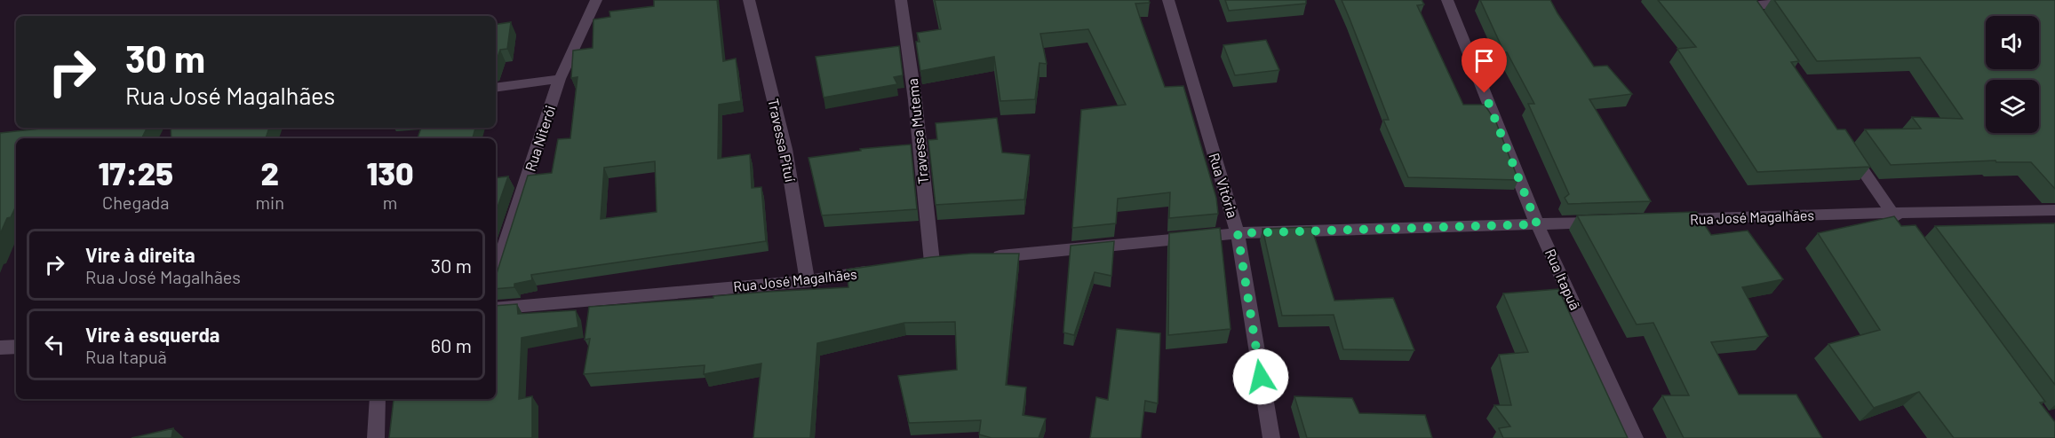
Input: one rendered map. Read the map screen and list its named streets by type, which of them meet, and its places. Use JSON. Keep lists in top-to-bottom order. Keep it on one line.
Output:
{"streets":{"street":["Travessa Mutema","Rua Niterói","Travessa Pituí","Rua Vitória","Rua José Magalhães","Rua Itapuã"]},"crossings":[["Travessa Pituí","Rua José Magalhães"]],"page":{"turn":["30 m","Rua José Magalhães"],"eta":["17:25","Chegada","2","min","130","m"],"list":[{"name":"Vire à direita","note":"Rua José Magalhães","value":"30 m"},{"name":"Vire à esquerda","note":"Rua Itapuã","value":"60 m"}]}}
